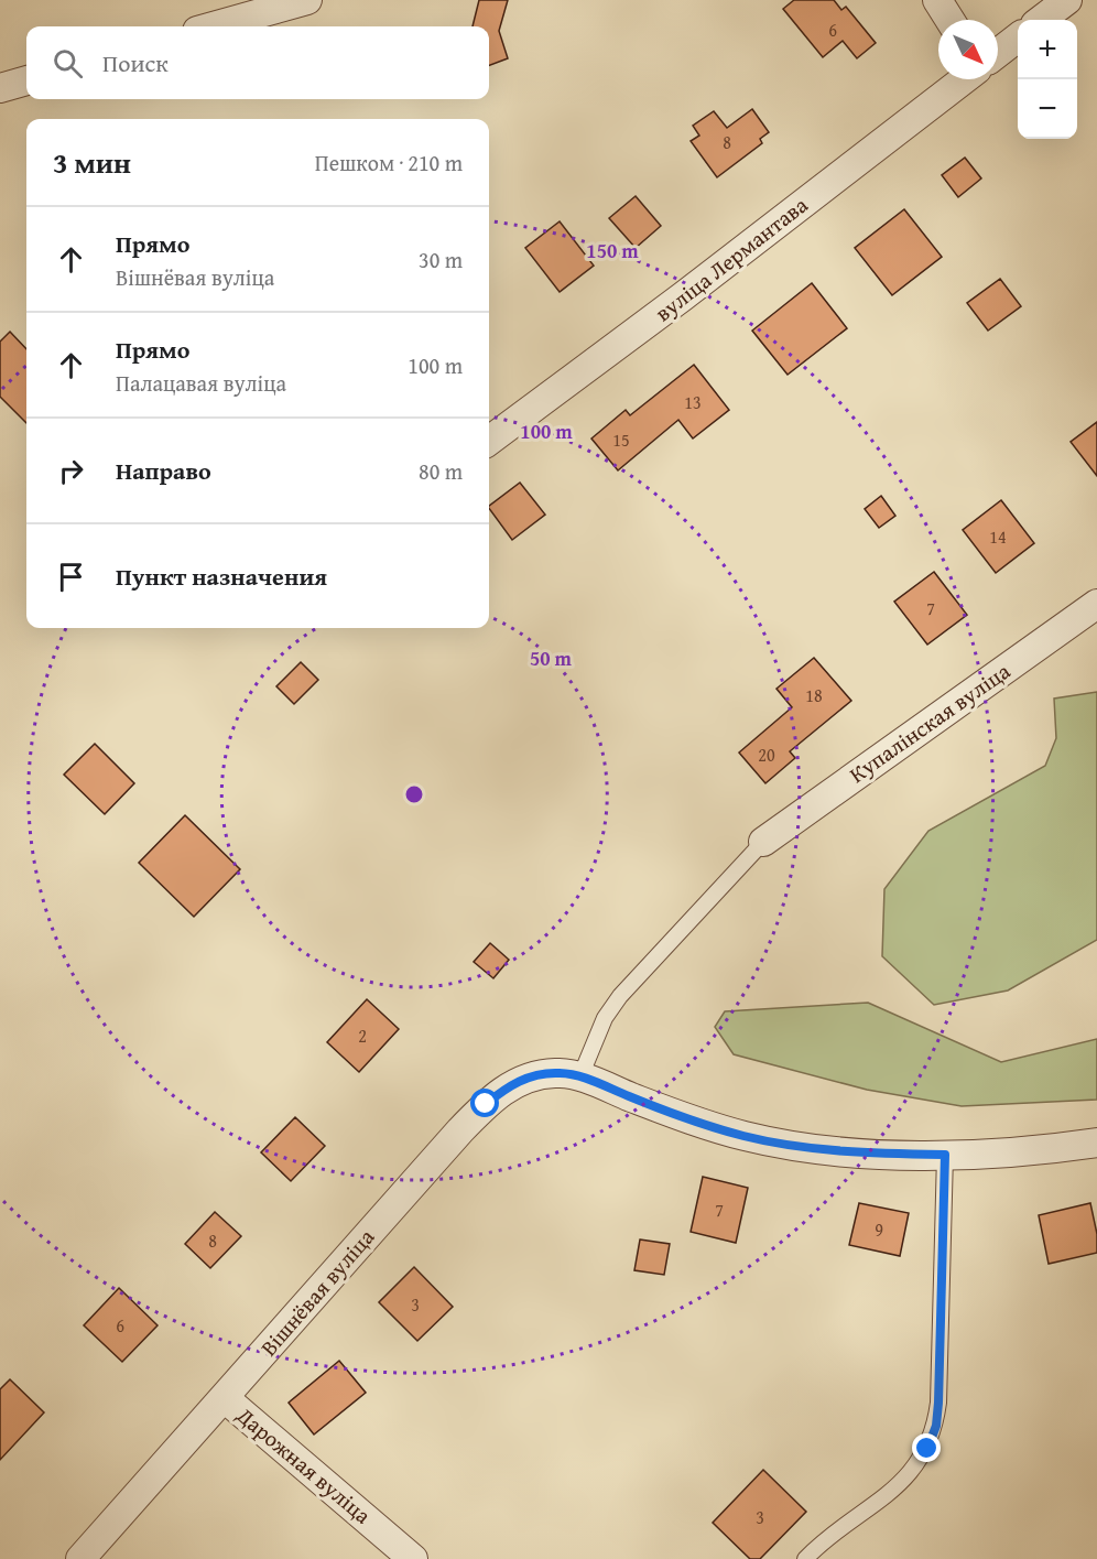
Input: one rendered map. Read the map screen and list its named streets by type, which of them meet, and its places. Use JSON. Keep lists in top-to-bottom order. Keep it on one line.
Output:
{"streets":{"street":["вуліца Лермантава","Купалінская вуліца","Вішнёвая вуліца","Дарожная вуліца"]},"crossings":[["Вішнёвая вуліца","Дарожная вуліца"]],"house_numbers":["6","8","13","15","14","7","18","20","2","7","9","8","3","6","3"],"north":"bottom right","page":{"map_buttons":["+","−"],"search":"Поиск","heading":["3 мин","Пешком · 210 m"],"list":[["Прямо","Вішнёвая вуліца","30 m"],["Прямо","Палацавая вуліца","100 m"],["Направо","80 m"],"Пункт назначения"]},"rings":["150 m","100 m","50 m"]}
